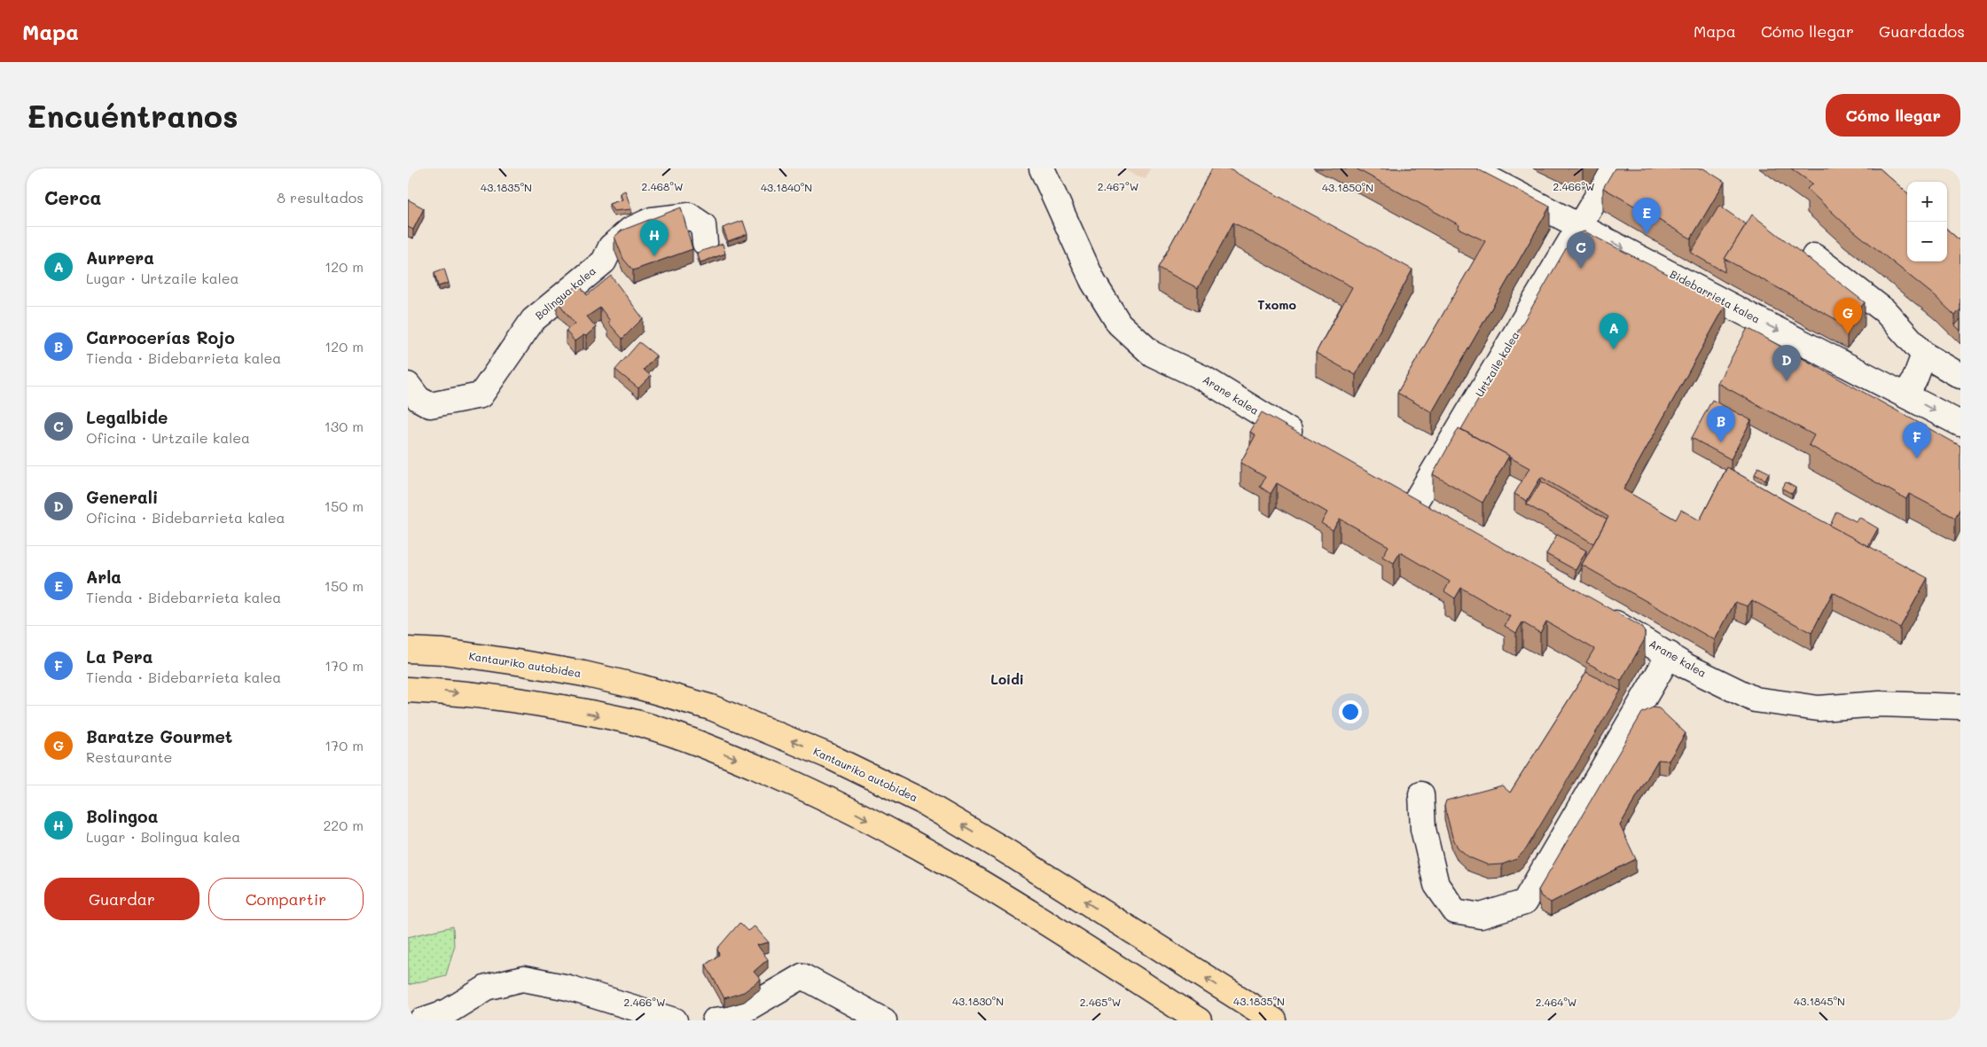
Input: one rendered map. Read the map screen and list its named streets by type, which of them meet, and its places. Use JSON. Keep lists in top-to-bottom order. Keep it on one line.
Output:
{"streets":{"highway":["Kantauriko autobidea"],"street":["Bolingua kalea","Bidebarrieta kalea","Urtzaile kalea","Arane kalea"]},"crossings":[["Bidebarrieta kalea","Urtzaile kalea"]],"districts":["Txomo","Loidi"],"page":{"header":"Mapa","nav":["Mapa","Cómo llegar","Guardados"],"buttons":["Cómo llegar",["Guardar","Compartir"]],"title":"Encuéntranos","heading":["Cerca","8 resultados"],"map_buttons":["+","−"],"pins":["E","H","C","G","A","D","B","F"],"list":[{"mark":"A","name":"Aurrera","note":"Lugar · Urtzaile kalea","value":"120 m"},{"mark":"B","name":"Carrocerías Rojo","note":"Tienda · Bidebarrieta kalea","value":"120 m"},{"mark":"C","name":"Legalbide","note":"Oficina · Urtzaile kalea","value":"130 m"},{"mark":"D","name":"Generali","note":"Oficina · Bidebarrieta kalea","value":"150 m"},{"mark":"E","name":"Arla","note":"Tienda · Bidebarrieta kalea","value":"150 m"},{"mark":"F","name":"La Pera","note":"Tienda · Bidebarrieta kalea","value":"170 m"},{"mark":"G","name":"Baratze Gourmet","note":"Restaurante","value":"170 m"},{"mark":"H","name":"Bolingoa","note":"Lugar · Bolingua kalea","value":"220 m"}]},"coordinates":["2.468°W","2.467°W","2.466°W","43.1835°N","43.1850°N","43.1840°N","43.1830°N","43.1845°N","2.465°W","2.464°W"]}
